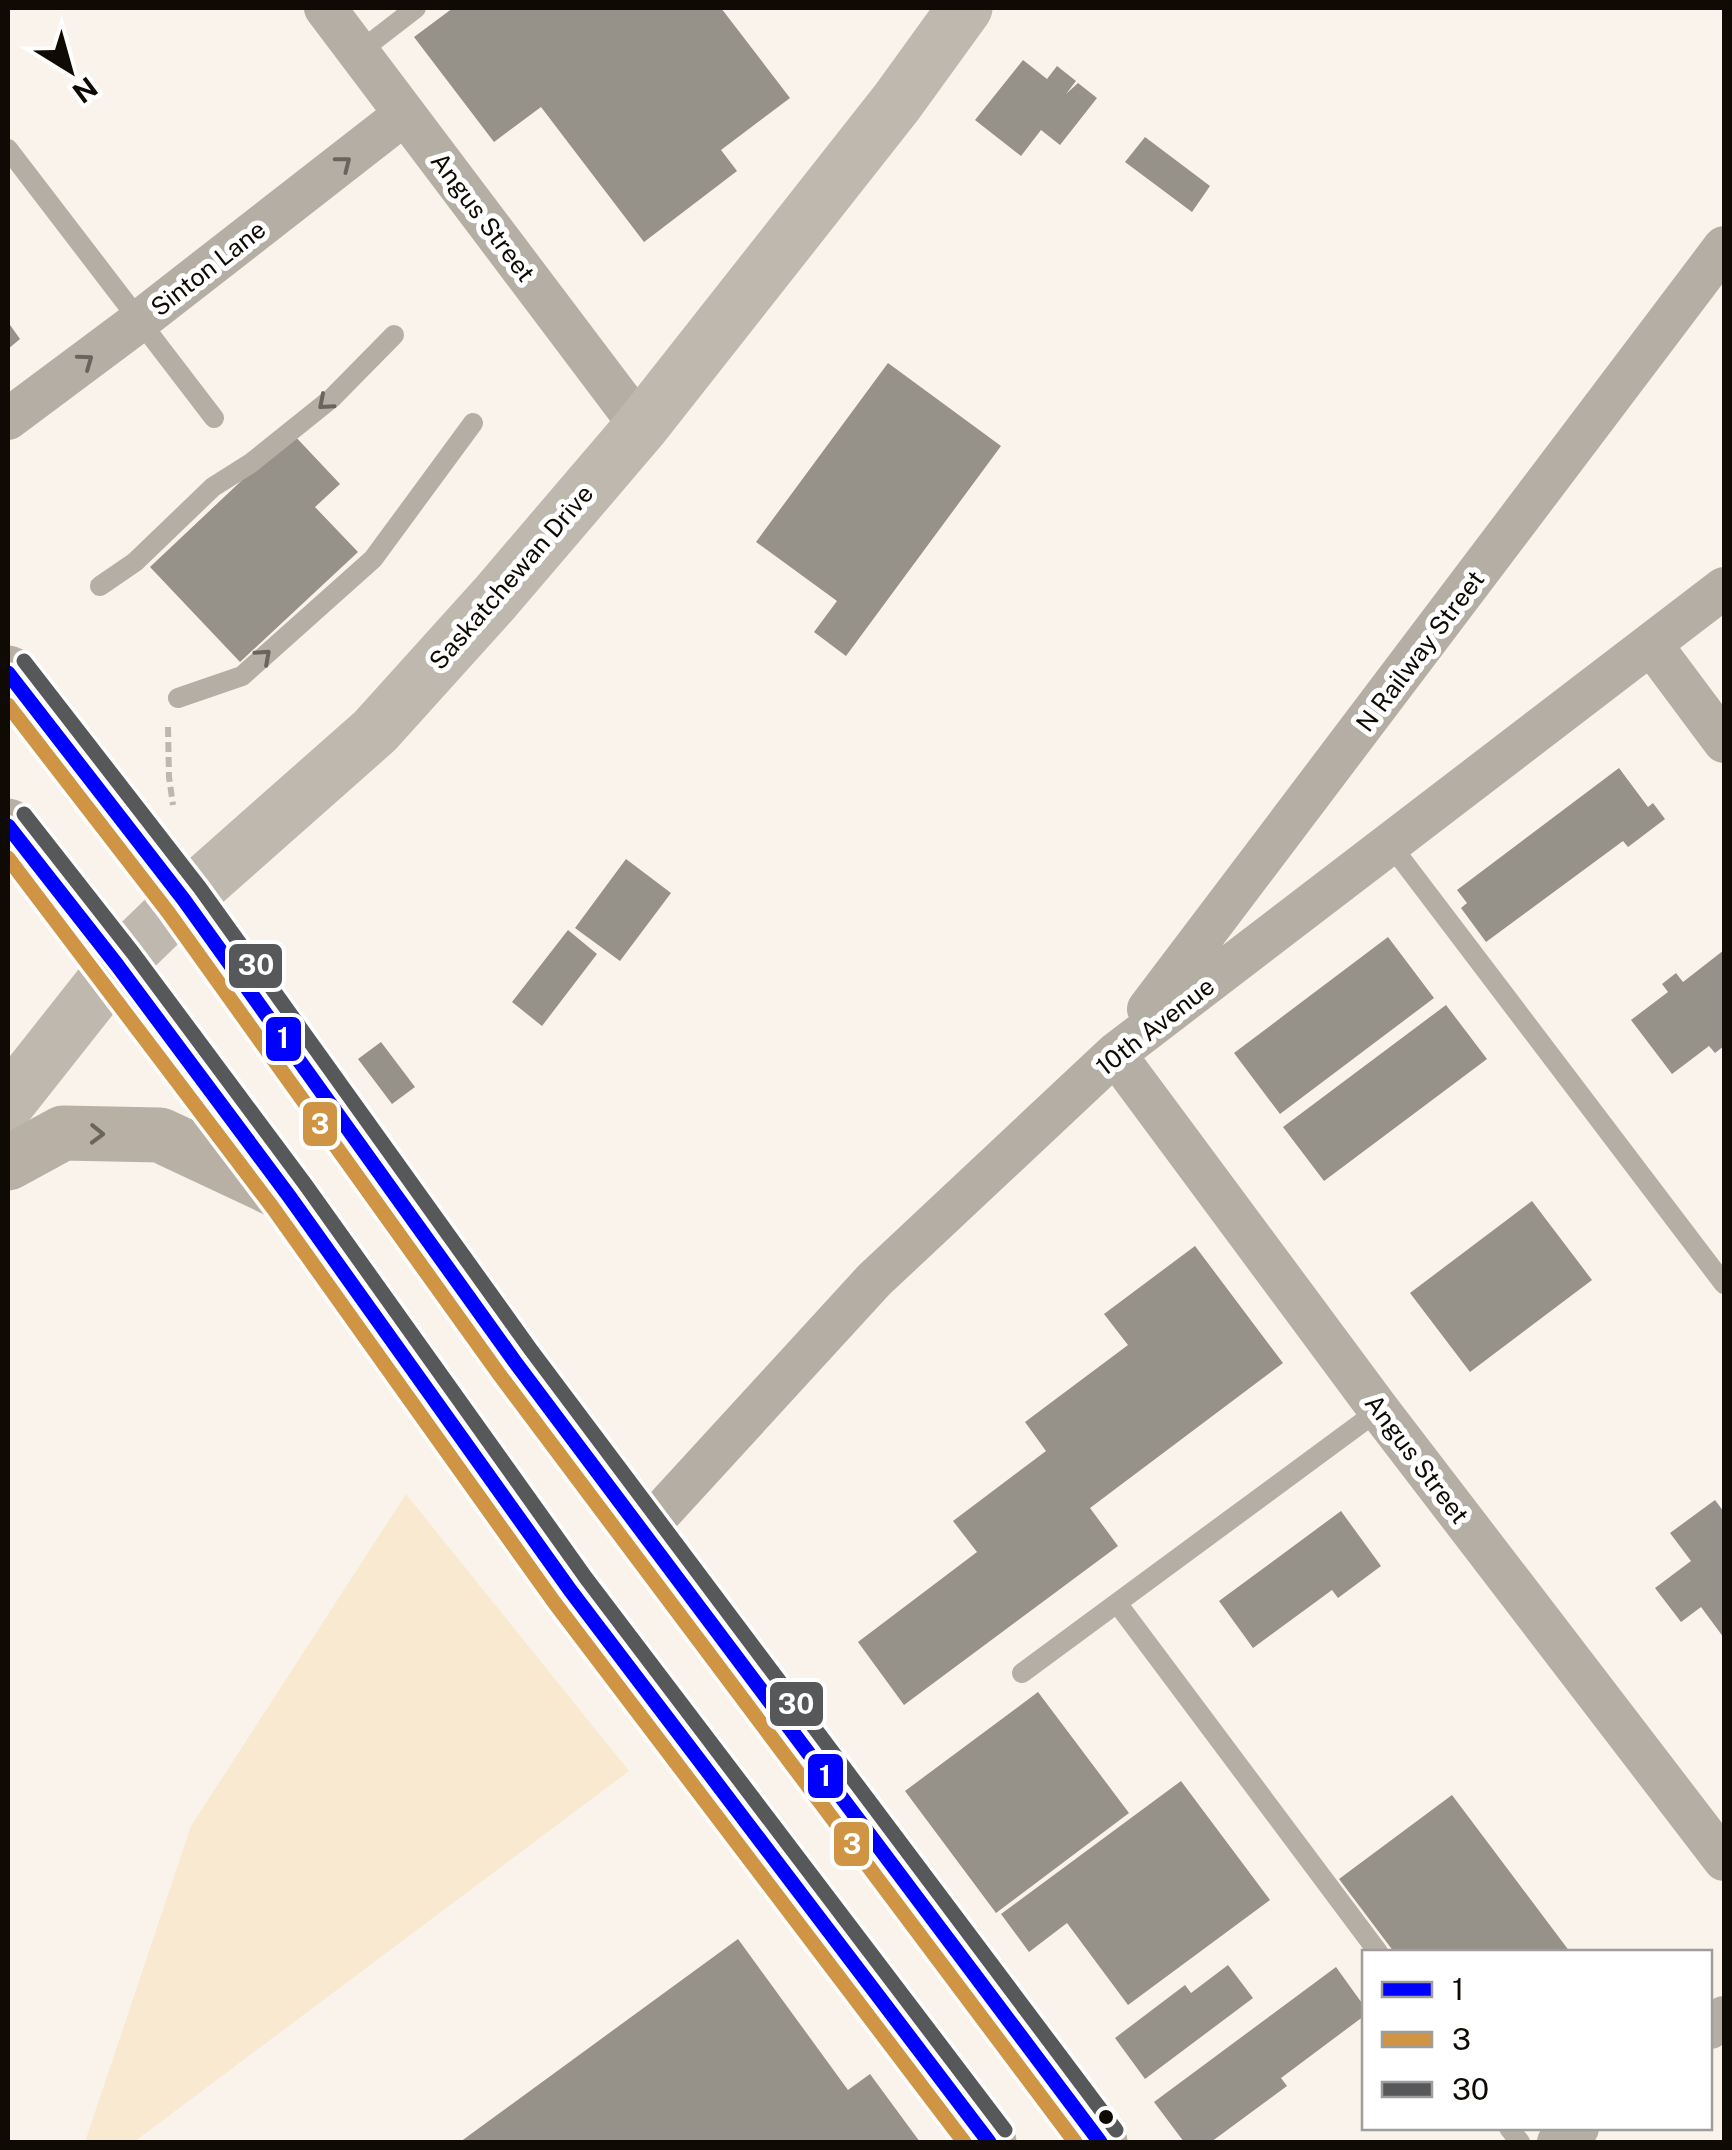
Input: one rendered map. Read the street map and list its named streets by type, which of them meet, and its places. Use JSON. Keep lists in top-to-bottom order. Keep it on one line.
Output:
{"streets":{"main road":["Saskatchewan Drive"],"street":["Angus Street","Sinton Lane","N Railway Street","10th Avenue"]},"crossings":[["Angus Street","Sinton Lane"],["Angus Street","Saskatchewan Drive"],["Angus Street","N Railway Street"],["Angus Street","10th Avenue"],["N Railway Street","10th Avenue"]],"one_way":["Sinton Lane"],"lines":["transit line 30","transit line 1","transit line 3"],"legend":["1","3","30"],"north":"bottom right"}
